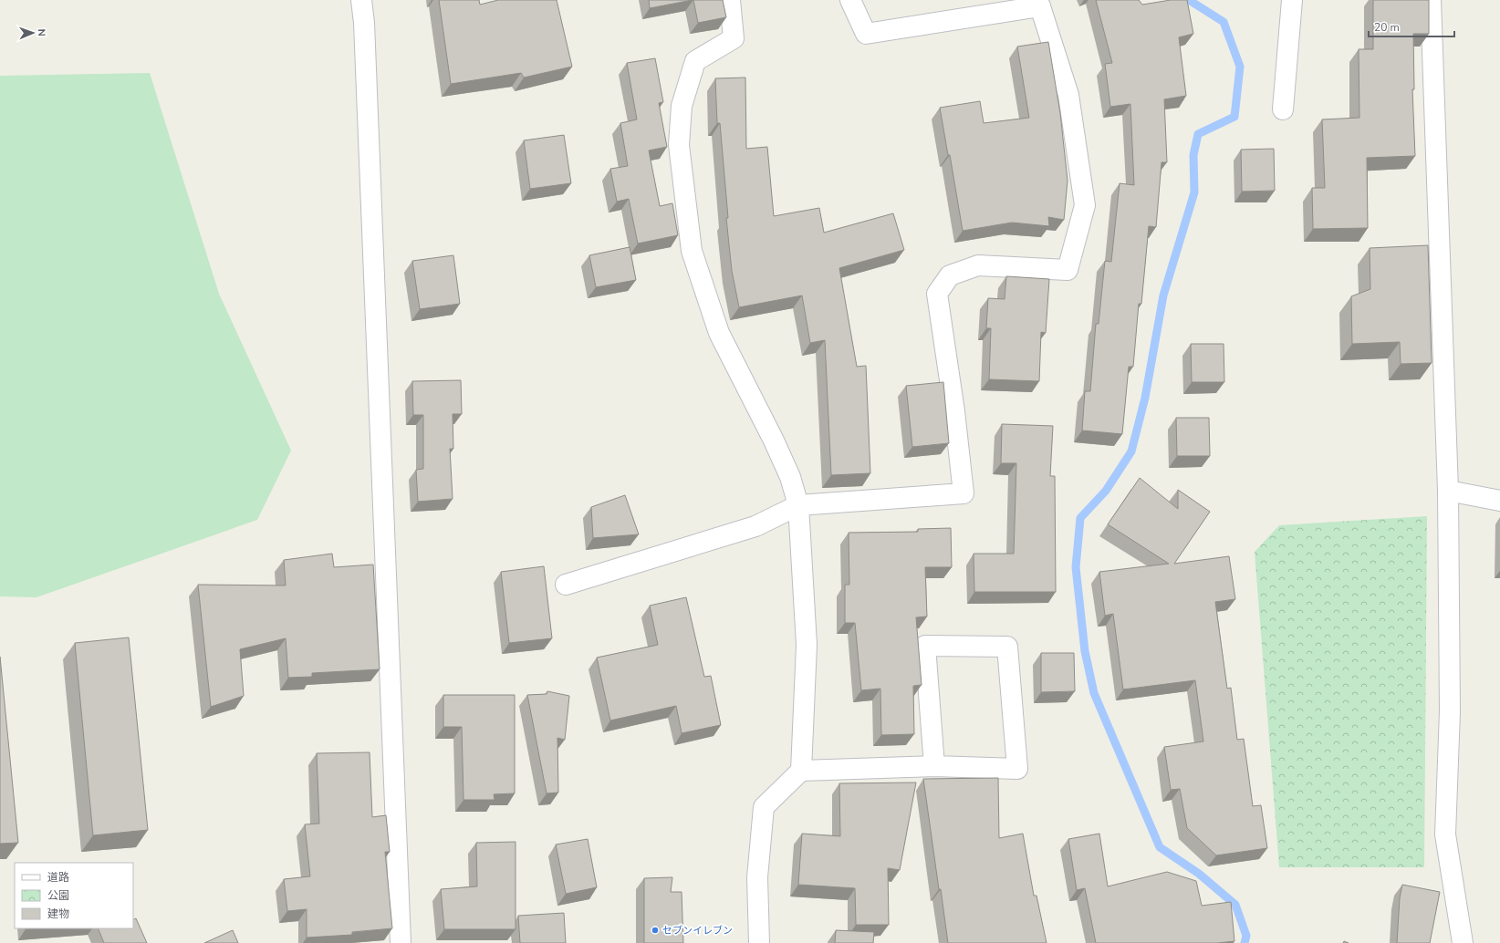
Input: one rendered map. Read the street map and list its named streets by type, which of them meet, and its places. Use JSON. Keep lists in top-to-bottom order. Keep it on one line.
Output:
{"places":["セブンイレブン"],"legend":["道路","公園","建物"],"scale_bar":"20 m","north":"right"}
